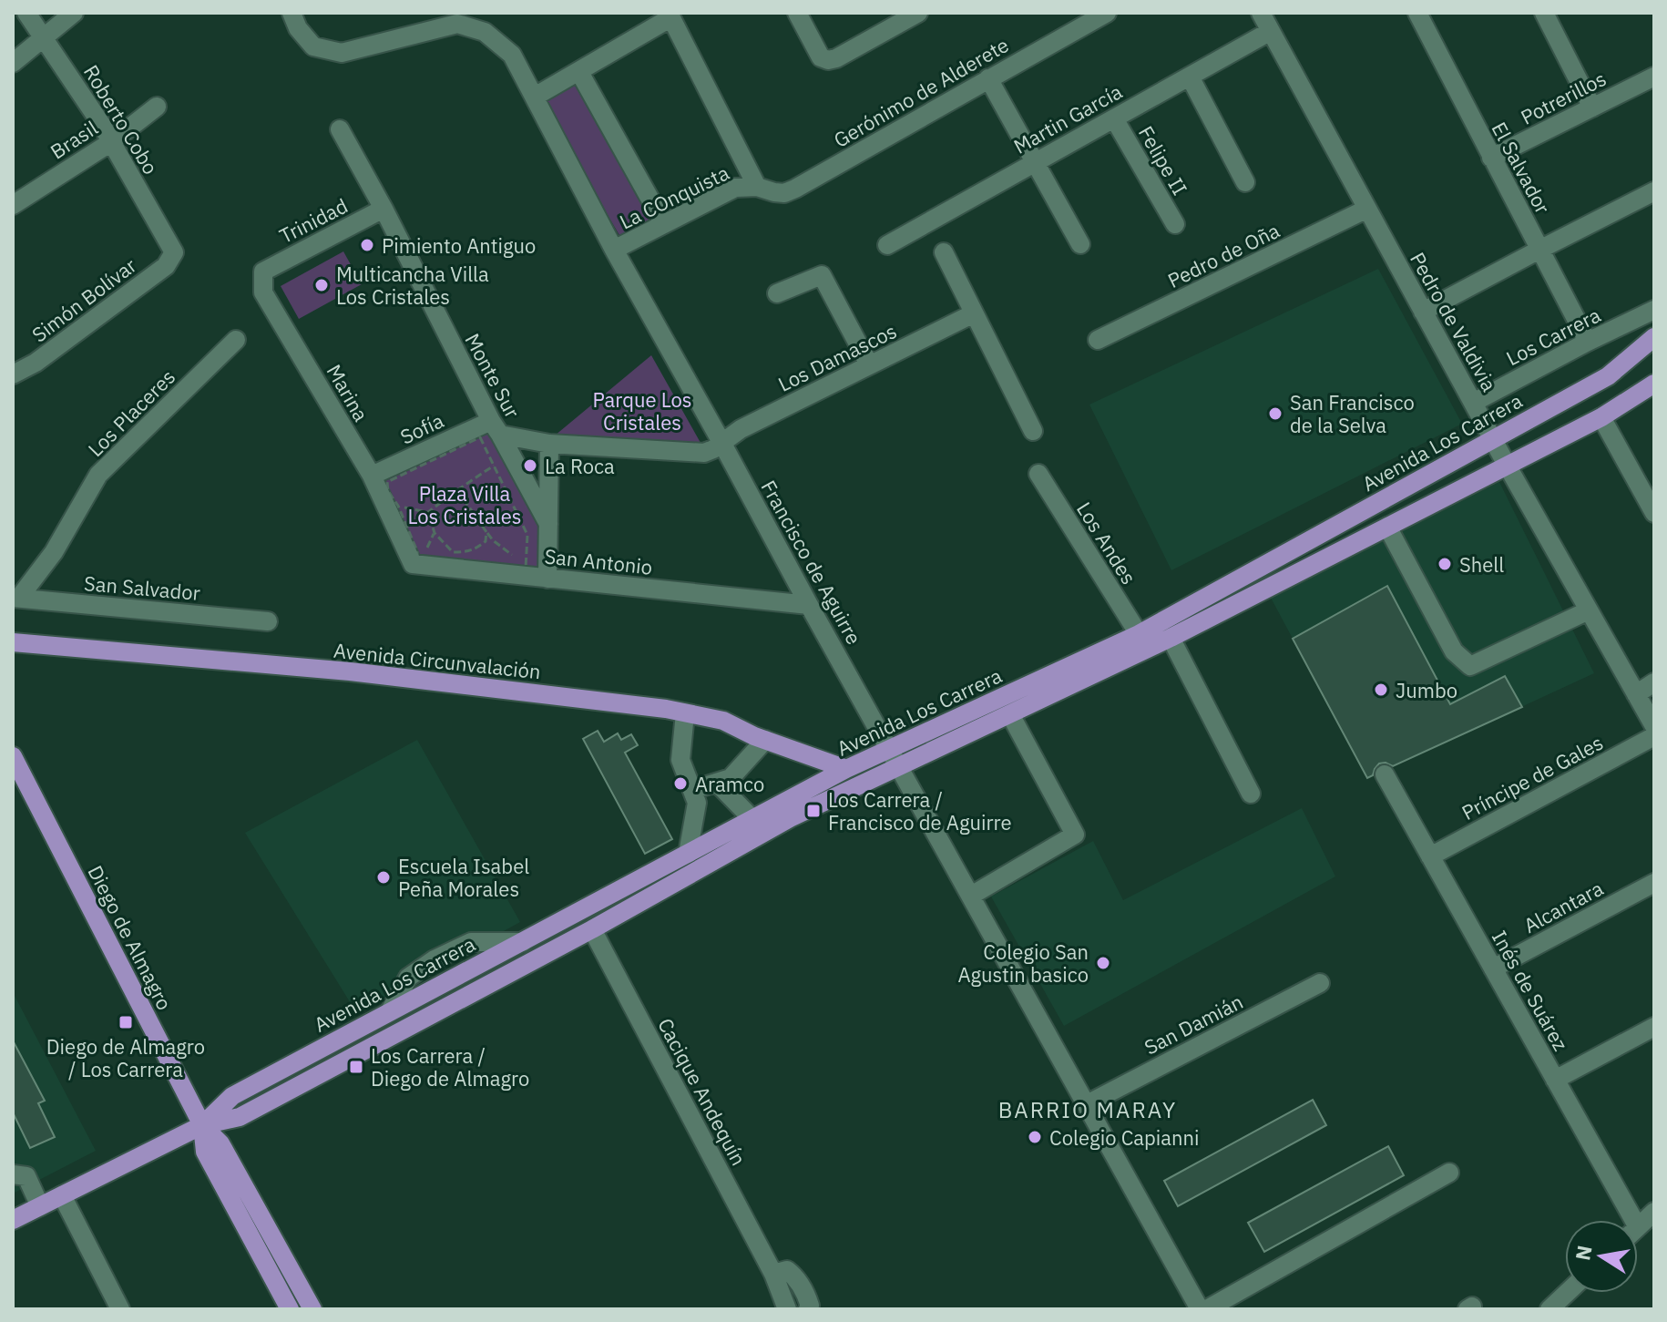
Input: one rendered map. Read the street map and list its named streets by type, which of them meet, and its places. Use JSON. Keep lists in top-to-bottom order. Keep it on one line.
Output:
{"streets":{"main road":["Avenida Los Carrera","Avenida Circunvalación","Diego de Almagro"],"street":["Gerónimo de Alderete","Potrerillos","Martin García","Roberto Cobo","Brasil","Felipe II","El Salvador","La COnquista","Trinidad","Pedro de Oña","Simón Bolívar","Pedro de Valdivia","Los Carrera","Los Damascos","Monte Sur","Marina","Los Placeres","Sofía","Los Andes","San Antonio","Francisco de Aguirre","San Salvador","Príncipe de Gales","Alcantara","Inés de Suárez","San Damián","Cacique Andequín"]},"crossings":[["Gerónimo de Alderete","La COnquista"],["Potrerillos","El Salvador"],["Martin García","Felipe II"],["Martin García","Pedro de Valdivia"],["Roberto Cobo","Brasil"],["Roberto Cobo","Simón Bolívar"],["El Salvador","Los Carrera"],["La COnquista","Francisco de Aguirre"],["Trinidad","Monte Sur"],["Trinidad","Marina"],["Pedro de Oña","Pedro de Valdivia"],["Pedro de Valdivia","Los Carrera"],["Pedro de Valdivia","Avenida Los Carrera"],["Los Damascos","Francisco de Aguirre"],["Monte Sur","Sofía"],["Marina","Sofía"],["Marina","San Antonio"],["Los Placeres","San Salvador"],["Avenida Los Carrera","Los Andes"],["Avenida Los Carrera","Francisco de Aguirre"],["Avenida Los Carrera","Avenida Circunvalación"],["Avenida Los Carrera","Diego de Almagro"],["Avenida Los Carrera","Cacique Andequín"],["San Antonio","Francisco de Aguirre"],["Francisco de Aguirre","San Damián"],["Príncipe de Gales","Inés de Suárez"],["Alcantara","Inés de Suárez"]],"districts":["BARRIO MARAY"],"parks":["Parque Los Cristales","Plaza Villa Los Cristales"],"places":{"other":["Pimiento Antiguo","Multicancha Villa Los Cristales","San Francisco de la Selva","La Roca","Shell","Jumbo","Aramco","Escuela Isabel Peña Morales","Colegio San Agustin basico","Colegio Capianni"],"transit":["Los Carrera / Francisco de Aguirre","Diego de Almagro / Los Carrera","Los Carrera / Diego de Almagro"]},"north":"left"}
